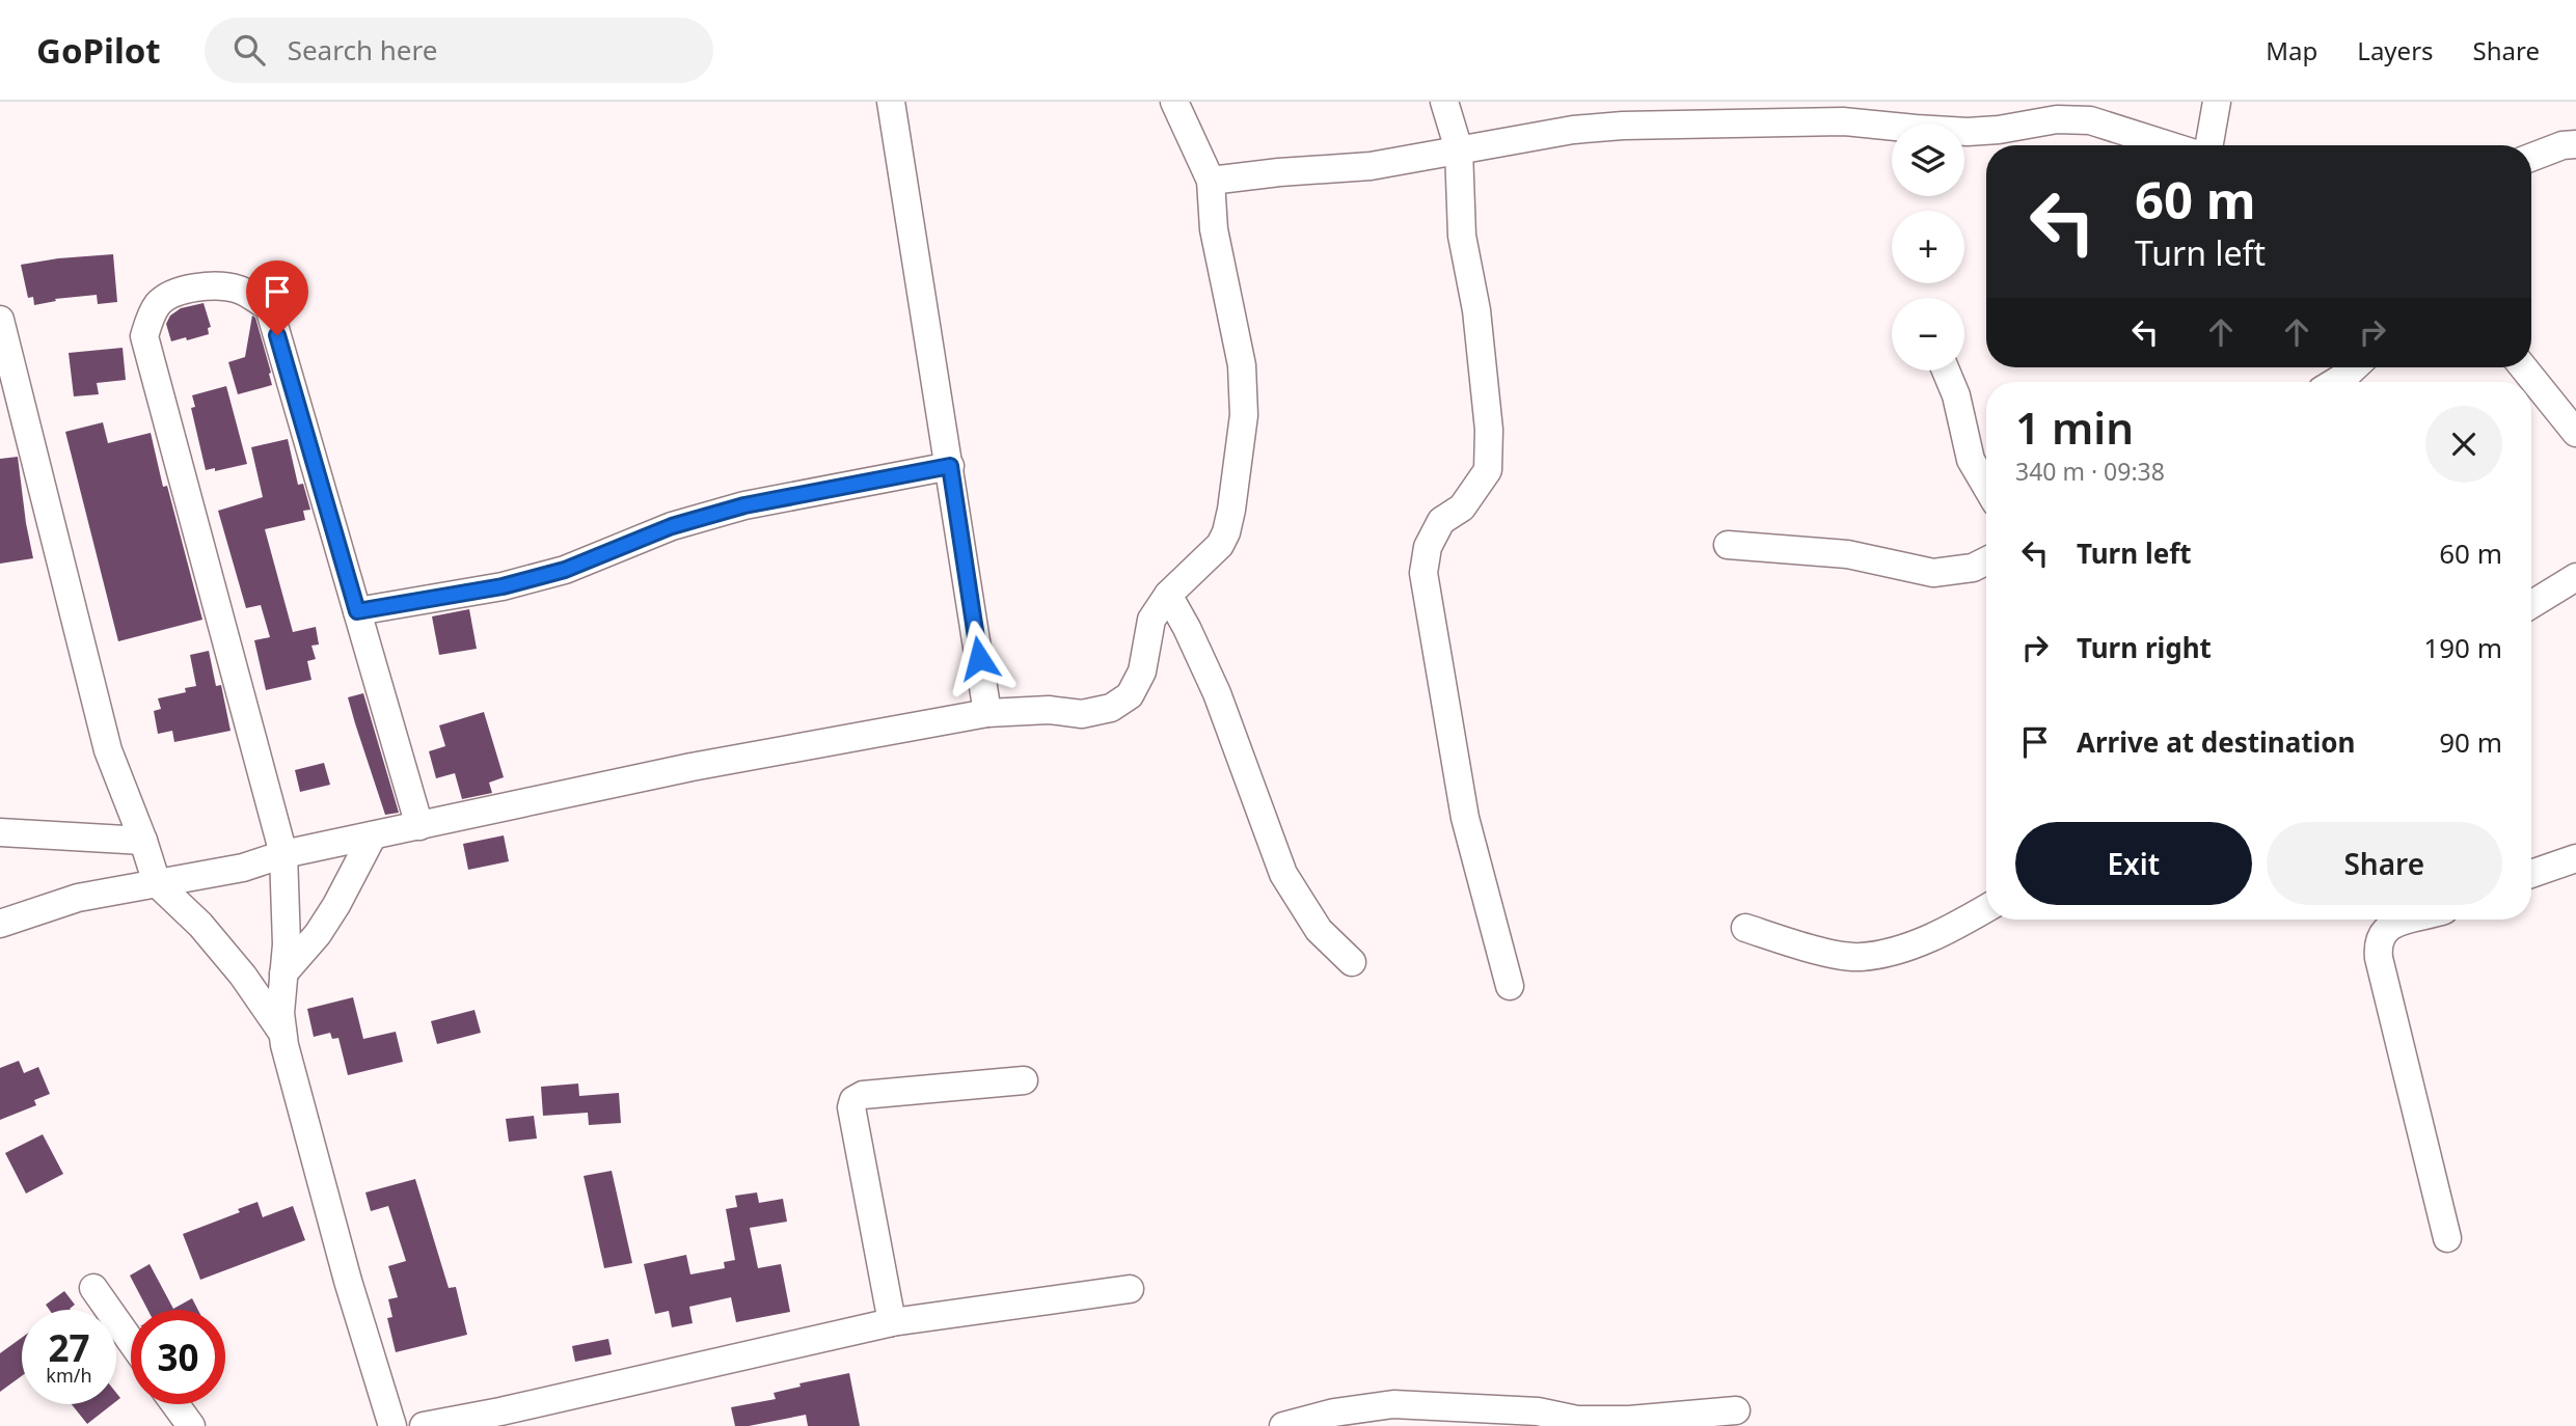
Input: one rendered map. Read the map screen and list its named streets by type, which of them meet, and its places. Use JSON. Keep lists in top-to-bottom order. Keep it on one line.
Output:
{"page":{"header":"GoPilot","search":"Search here","nav":["Map","Layers","Share"],"map_buttons":["+","−"],"turn":["60 m","Turn left"],"heading":["1 min","340 m · 09:38"],"list":[{"name":"Turn left","value":"60 m"},{"name":"Turn right","value":"190 m"},{"name":"Arrive at destination","value":"90 m"}],"buttons":["Exit","Share"],"speed":"27 km/h","limit":"30"}}
